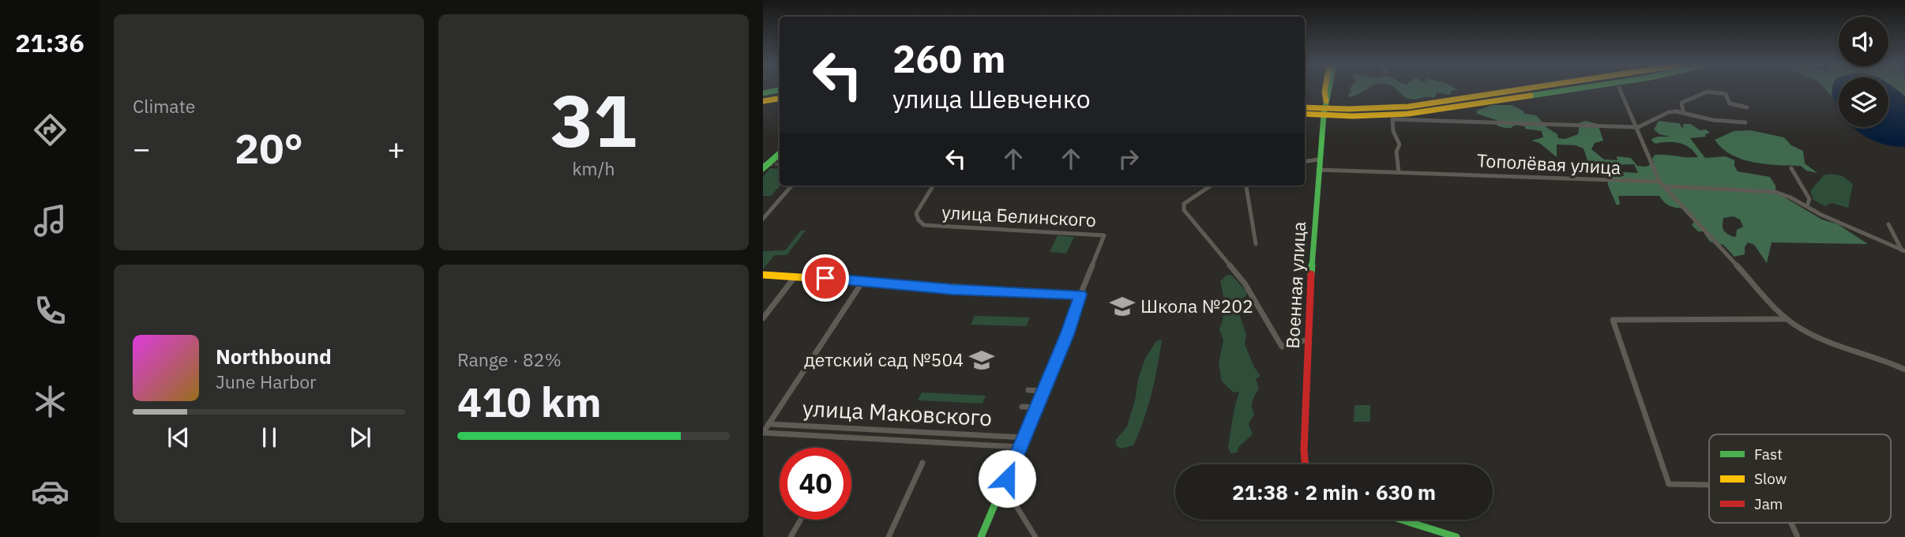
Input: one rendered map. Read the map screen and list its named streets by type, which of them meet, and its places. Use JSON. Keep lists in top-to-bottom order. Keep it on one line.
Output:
{"streets":{"main road":["улица Белинского","Военная улица"],"street":["Тополёвая улица","улица Маковского"]},"crossings":[["Тополёвая улица","Военная улица"],["улица Белинского","улица Маковского"]],"places":{"school or university":["Школа №202","детский сад №504"]},"legend":["Fast","Slow","Jam"],"page":{"tabs":"21:36","tile":["Climate",["31","km/h"],["Range · 82%","410 km"]],"turn":["260 m","улица Шевченко"],"heat":["−","20°","+"],"song":["Northbound","June Harbor"],"limit":"40","trip":"21:38 · 2 min · 630 m"}}
